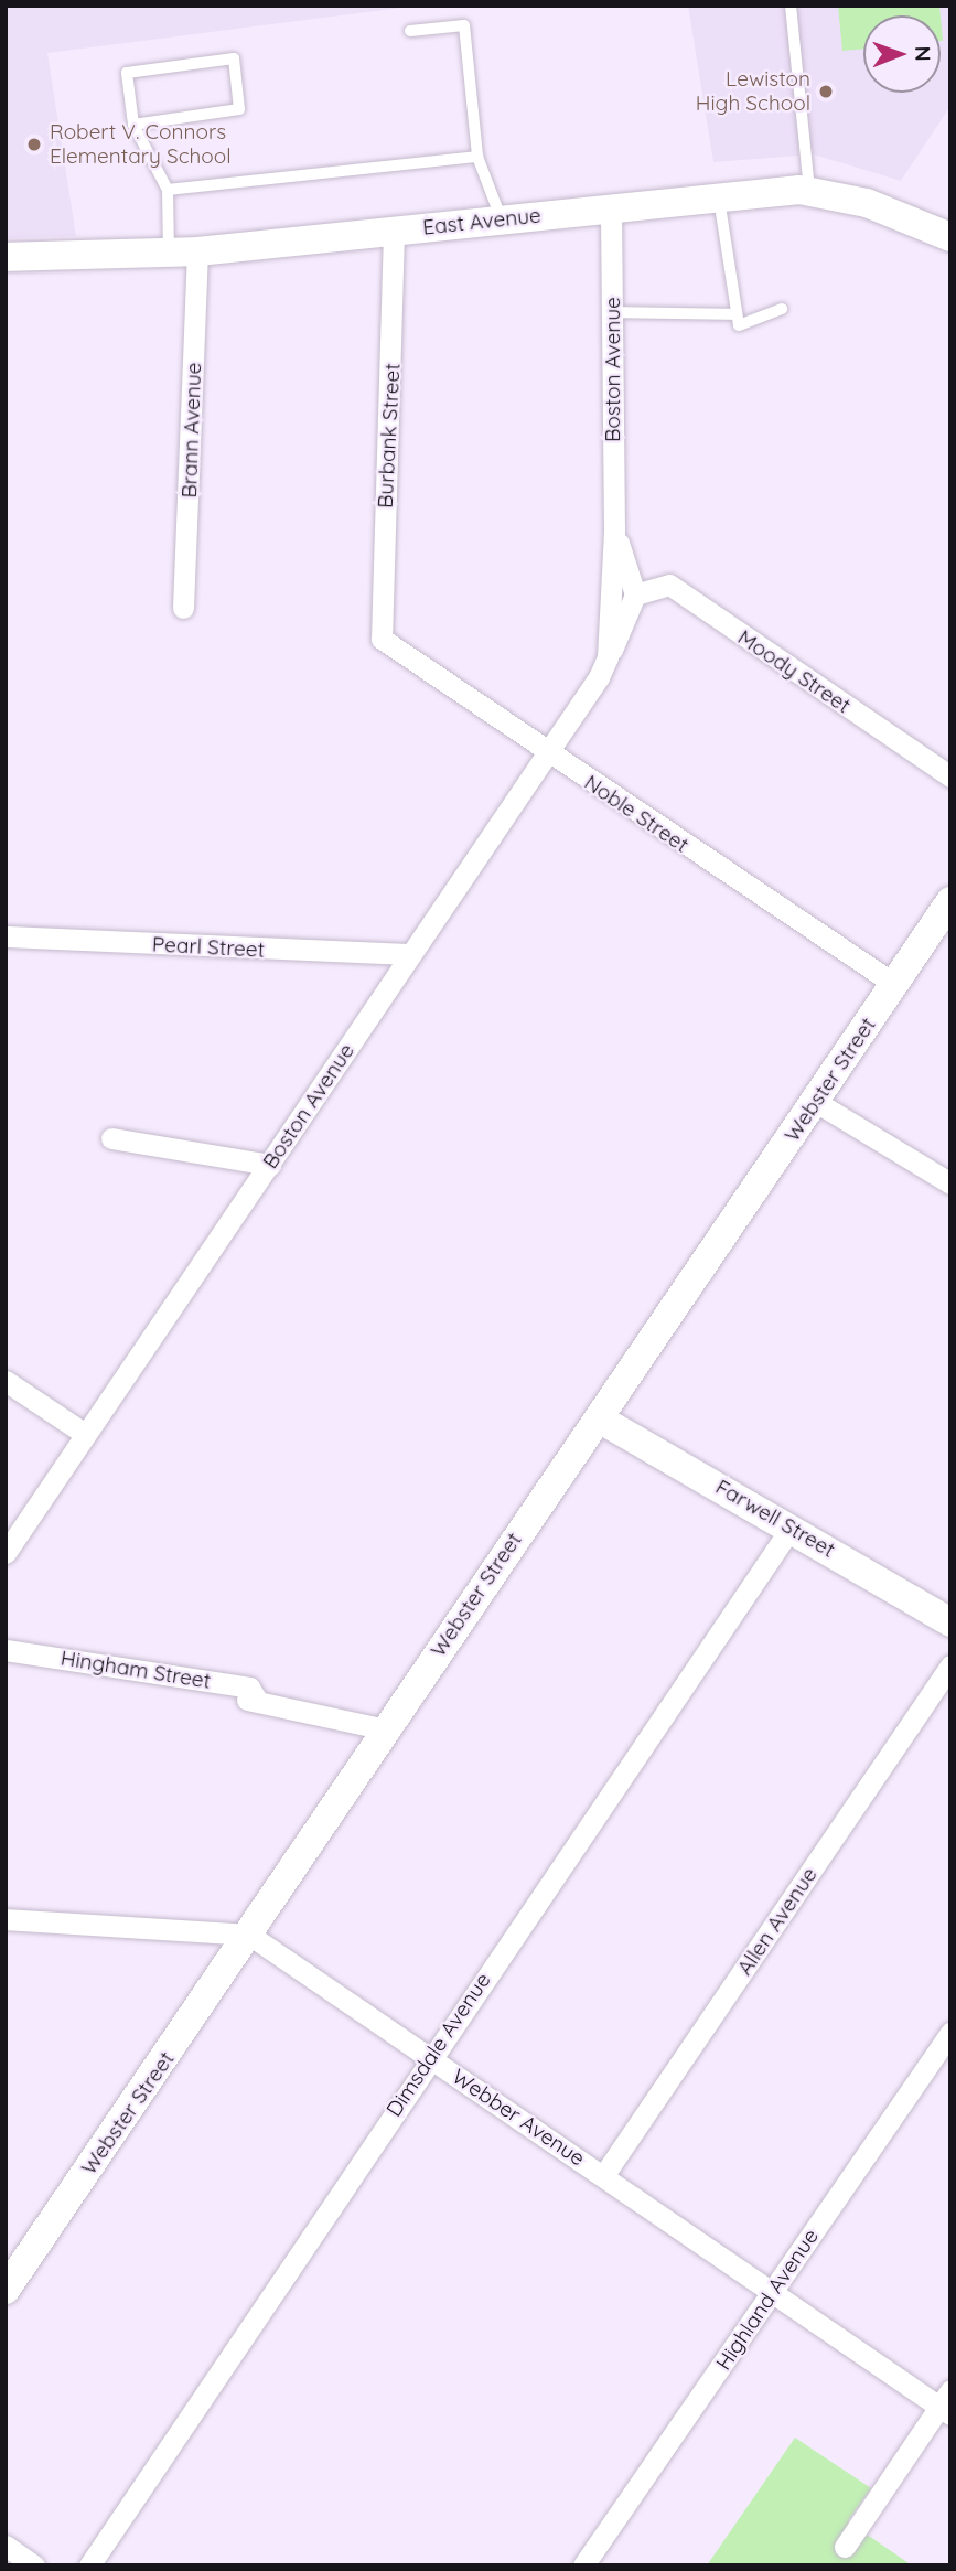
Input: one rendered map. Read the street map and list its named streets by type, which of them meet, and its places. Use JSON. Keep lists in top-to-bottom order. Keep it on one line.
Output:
{"streets":{"main road":["East Avenue","Webster Street","Farwell Street"],"street":["Boston Avenue","Brann Avenue","Burbank Street","Moody Street","Noble Street","Pearl Street","Hingham Street","Allen Avenue","Dimsdale Avenue","Webber Avenue","Highland Avenue"]},"crossings":[["East Avenue","Boston Avenue"],["East Avenue","Brann Avenue"],["East Avenue","Burbank Street"],["Boston Avenue","Moody Street"],["Boston Avenue","Noble Street"],["Boston Avenue","Pearl Street"],["Burbank Street","Noble Street"],["Noble Street","Webster Street"],["Webster Street","Farwell Street"],["Webster Street","Webber Avenue"],["Farwell Street","Dimsdale Avenue"],["Allen Avenue","Webber Avenue"],["Dimsdale Avenue","Webber Avenue"],["Webber Avenue","Highland Avenue"]],"places":["Lewiston High School","Robert V. Connors Elementary School"],"north":"right"}
